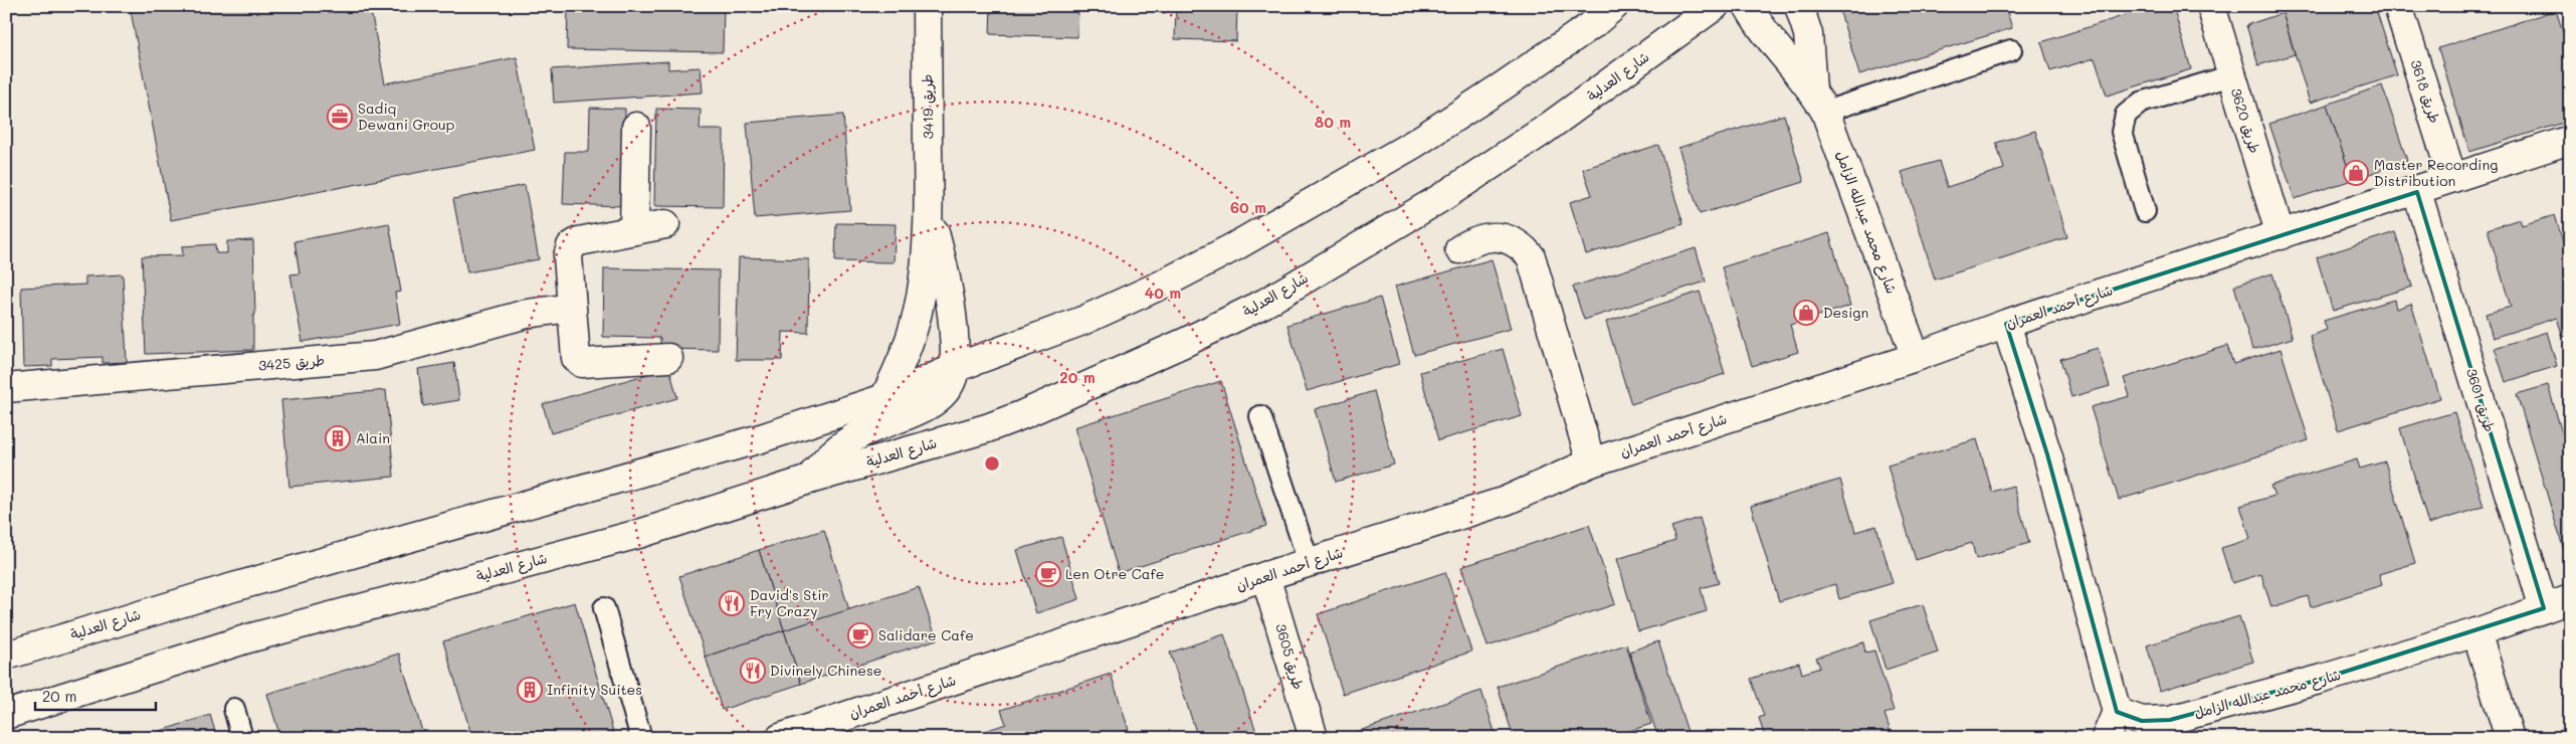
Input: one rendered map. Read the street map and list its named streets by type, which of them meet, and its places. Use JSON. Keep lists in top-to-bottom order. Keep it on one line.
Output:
{"streets":{"street":["شارع العدلية","طريق 3618","طريق 3419","طريق 3620","شارع محمد عبدالله الزامل","شارع أحمد العمران","طريق 3425","طريق 3601","طريق 3605"]},"crossings":[["شارع العدلية","طريق 3419"],["طريق 3618","شارع أحمد العمران"],["طريق 3620","شارع أحمد العمران"],["شارع محمد عبدالله الزامل","شارع أحمد العمران"],["شارع محمد عبدالله الزامل","طريق 3601"],["شارع أحمد العمران","طريق 3601"],["شارع أحمد العمران","طريق 3605"]],"places":{"office":["Sadiq Dewani Group"],"shop":["Master Recording Distribution","Design"],"building":["Alain","Infinity Suites"],"cafe":["Len Otre Cafe","Salidare Cafe"],"restaurant":["David's Stir Fry Crazy","Divinely Chinese"]},"scale_bar":"20 m","rings":["80 m","60 m","40 m","20 m"]}
